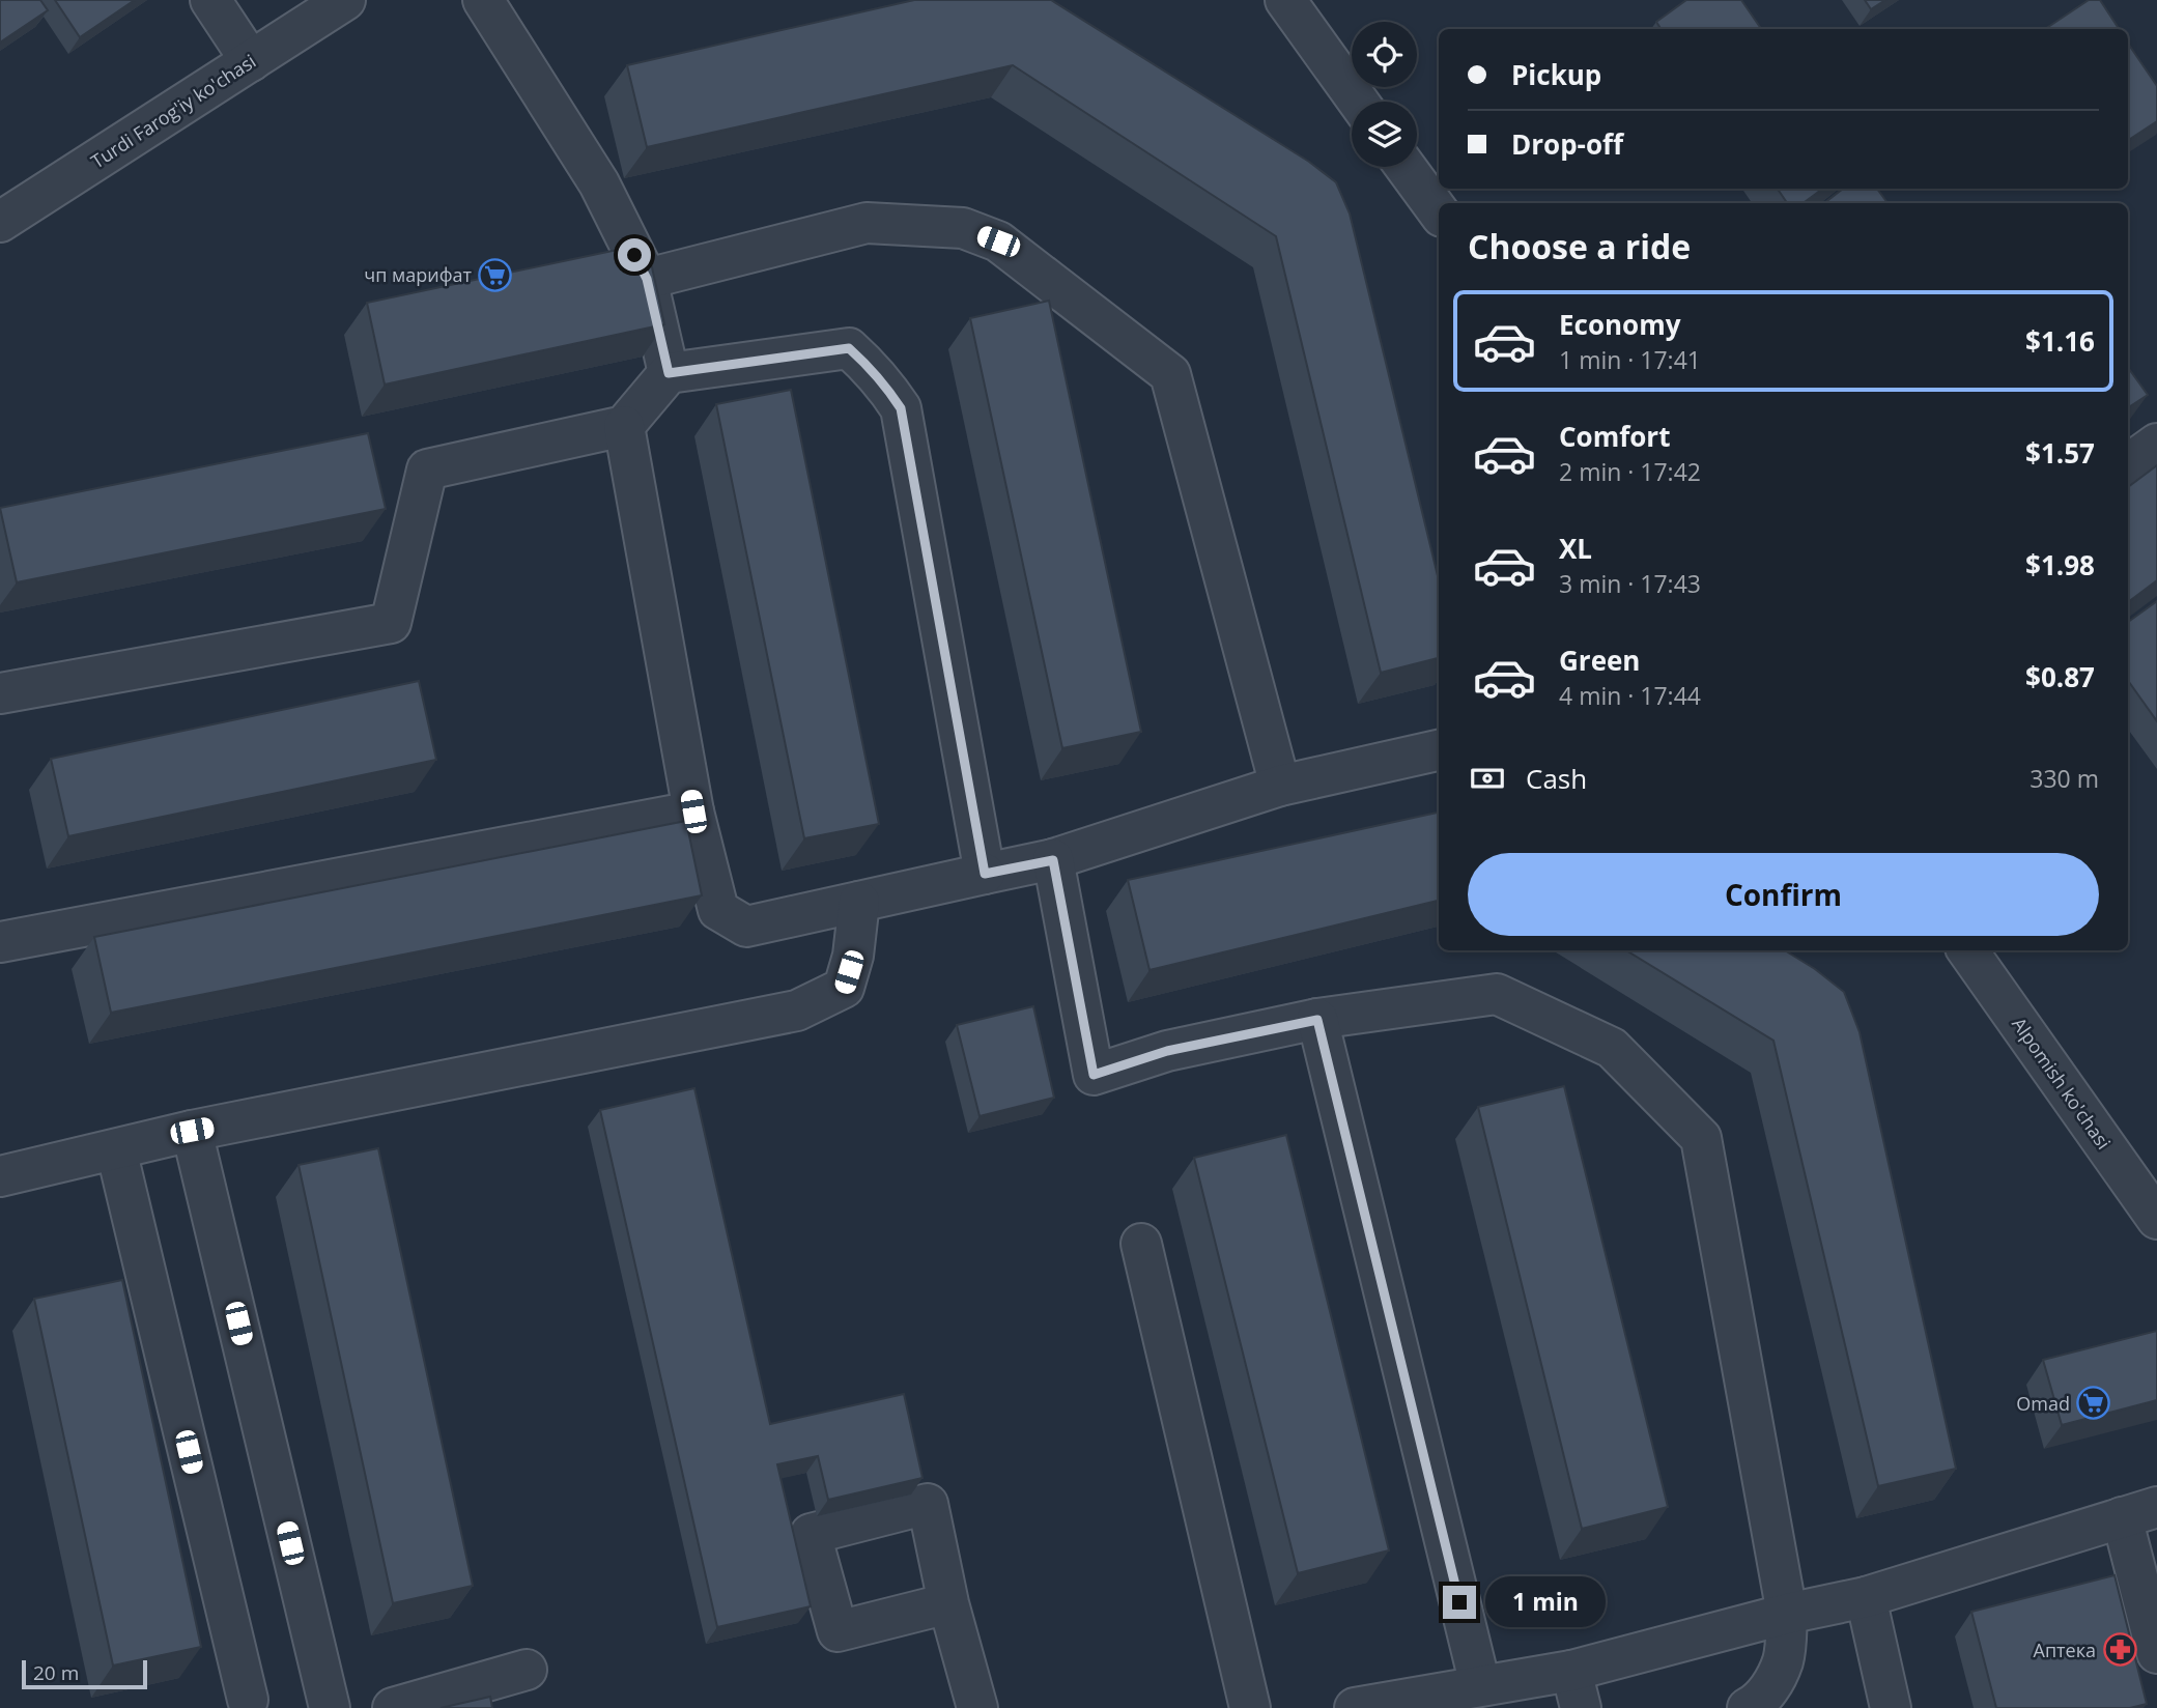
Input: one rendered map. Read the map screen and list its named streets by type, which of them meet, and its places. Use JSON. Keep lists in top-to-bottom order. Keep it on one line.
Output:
{"streets":{"street":["Turdi Farog'iy ko'chasi","Alpomish ko'chasi"]},"places":{"supermarket":["чп марифат","Omad"],"pharmacy":["Аптека"]},"scale_bar":"20 m","page":{"banner":["Pickup","Drop-off"],"heading":"Choose a ride","list":[{"name":"Economy","note":"1 min · 17:41","value":"$1.16"},{"name":"Comfort","note":"2 min · 17:42","value":"$1.57"},{"name":"XL","note":"3 min · 17:43","value":"$1.98"},{"name":"Green","note":"4 min · 17:44","value":"$0.87"}],"pay":["Cash","330 m"],"buttons":"Confirm","bubble":"1 min","scale":"20 m"}}
